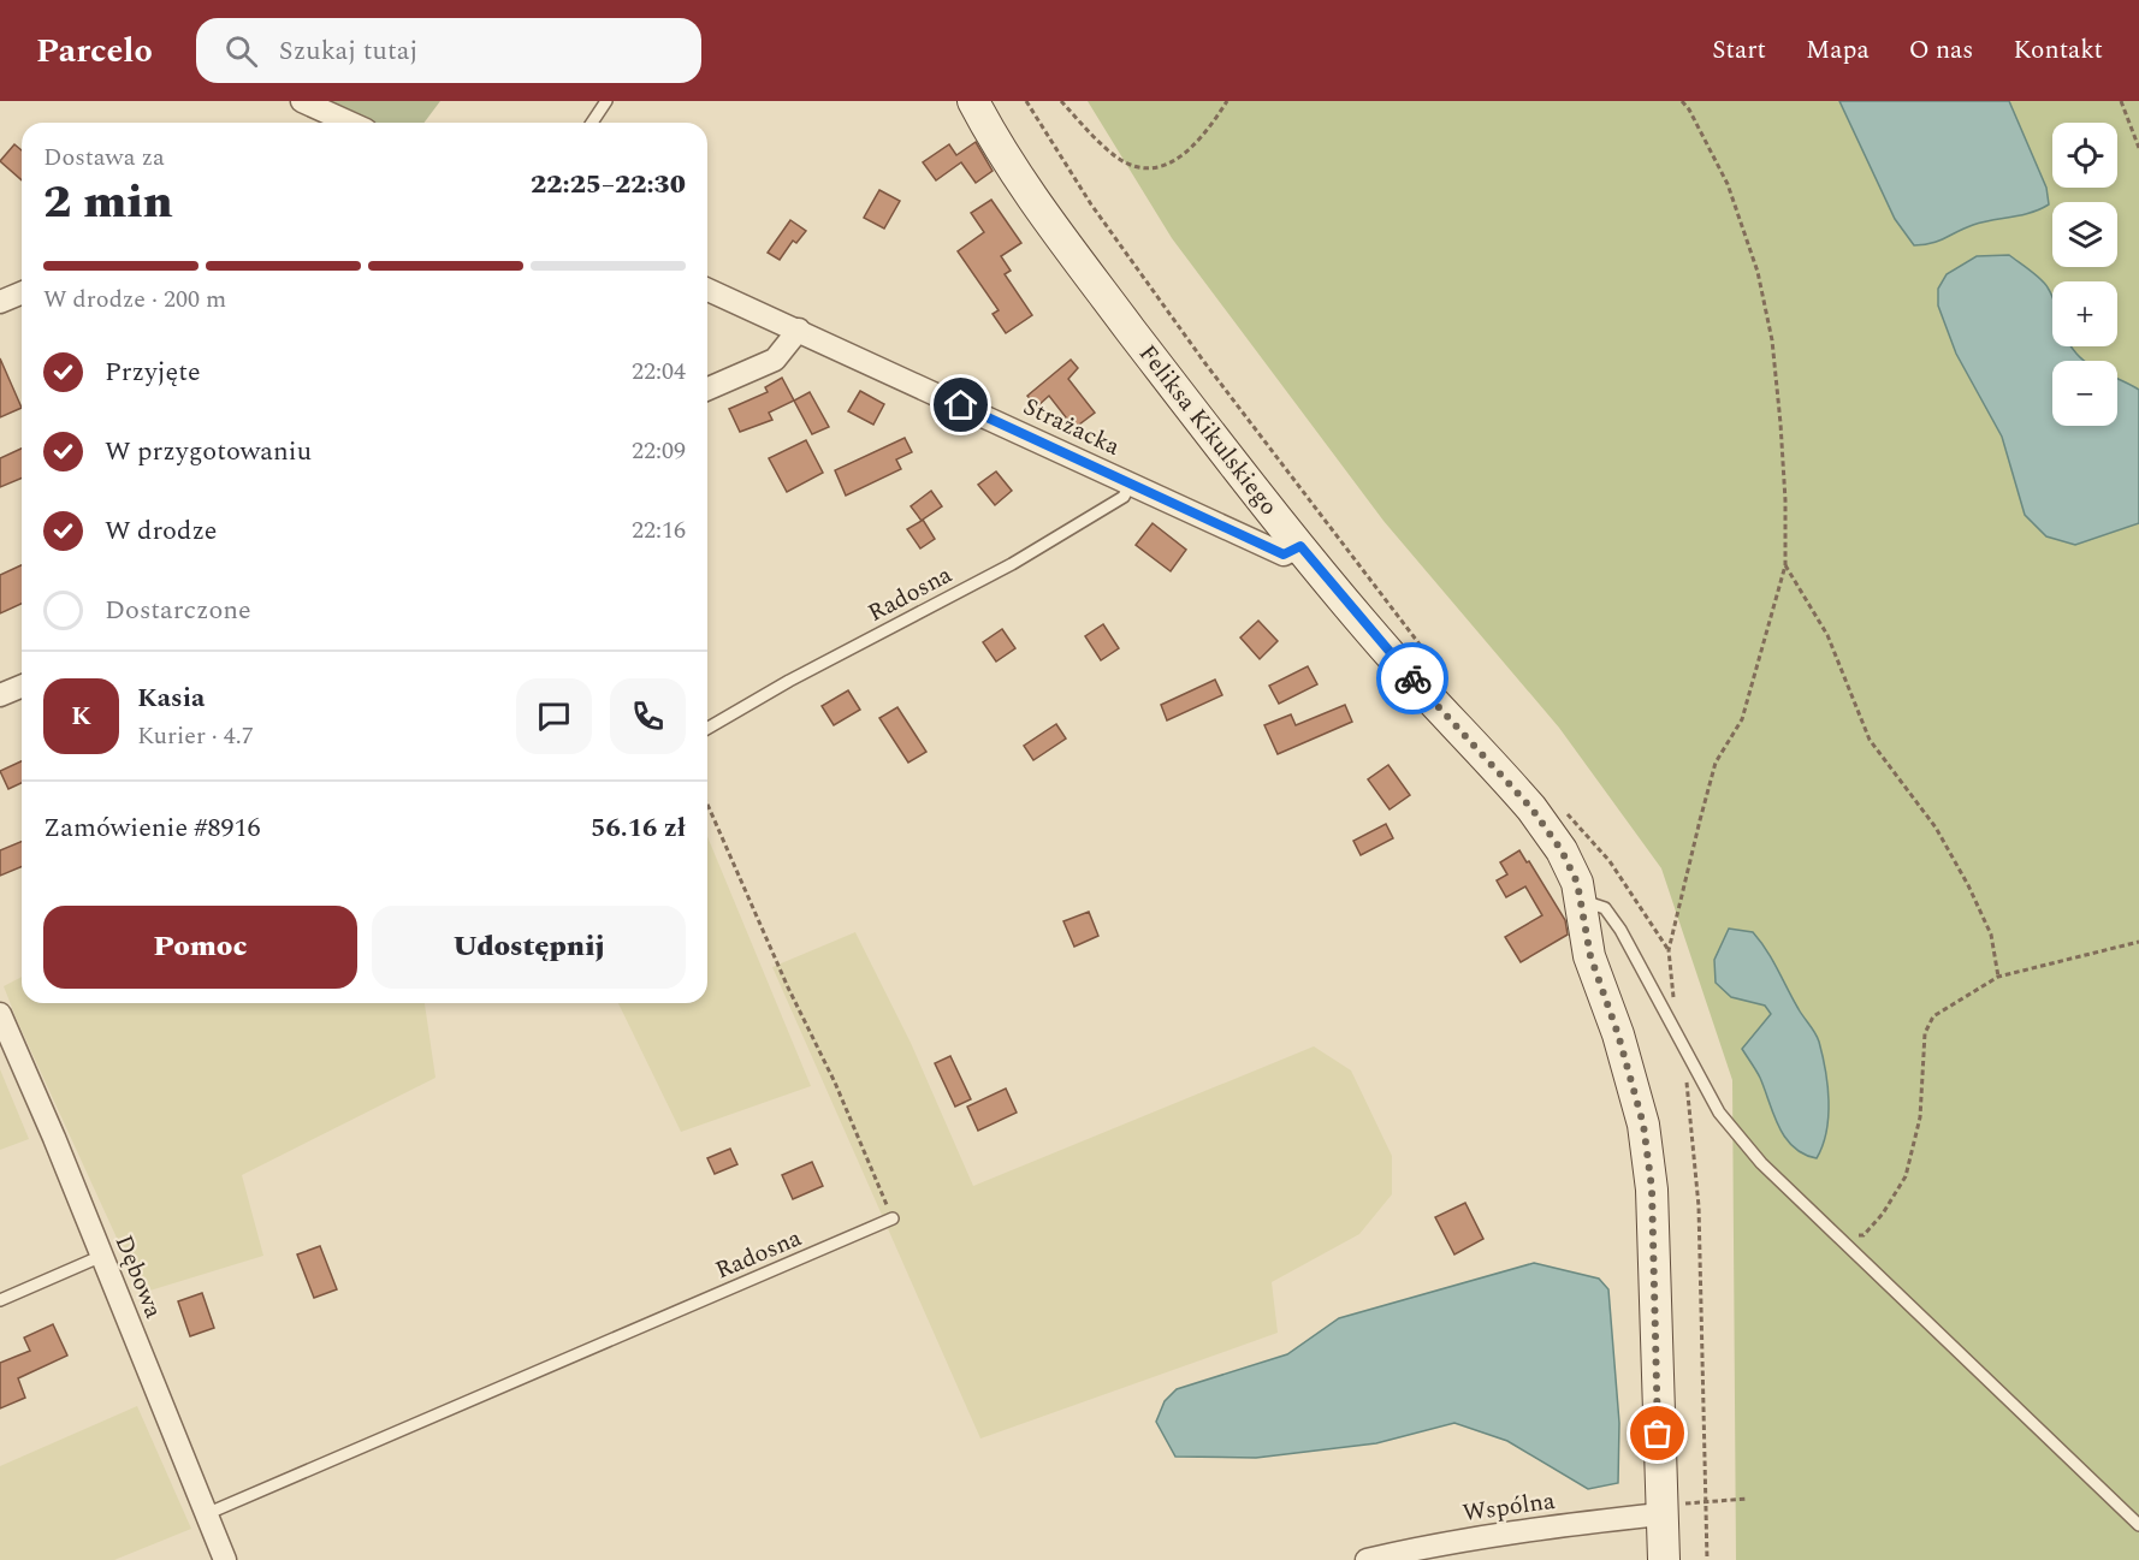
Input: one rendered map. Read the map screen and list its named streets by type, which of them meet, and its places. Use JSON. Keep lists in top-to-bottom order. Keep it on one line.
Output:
{"streets":{"main road":["Feliksa Kikulskiego"],"street":["Strażacka","Dębowa","Wspólna"],"lane":["Radosna"]},"crossings":[["Strażacka","Feliksa Kikulskiego"],["Strażacka","Radosna"],["Feliksa Kikulskiego","Wspólna"],["Radosna","Dębowa"]],"page":{"header":"Parcelo","search":"Szukaj tutaj","nav":["Start","Mapa","O nas","Kontakt"],"map_buttons":["+","−"],"heading":["2 min","Dostawa za","22:25–22:30"],"panel":["Kasia","Kurier · 4.7","Zamówienie #8916","56.16 zł"],"bar":"W drodze · 200 m","list":[["Przyjęte","22:04"],["W przygotowaniu","22:09"],["W drodze","22:16"],"Dostarczone"],"round":"K","buttons":["Pomoc","Udostępnij"]}}
